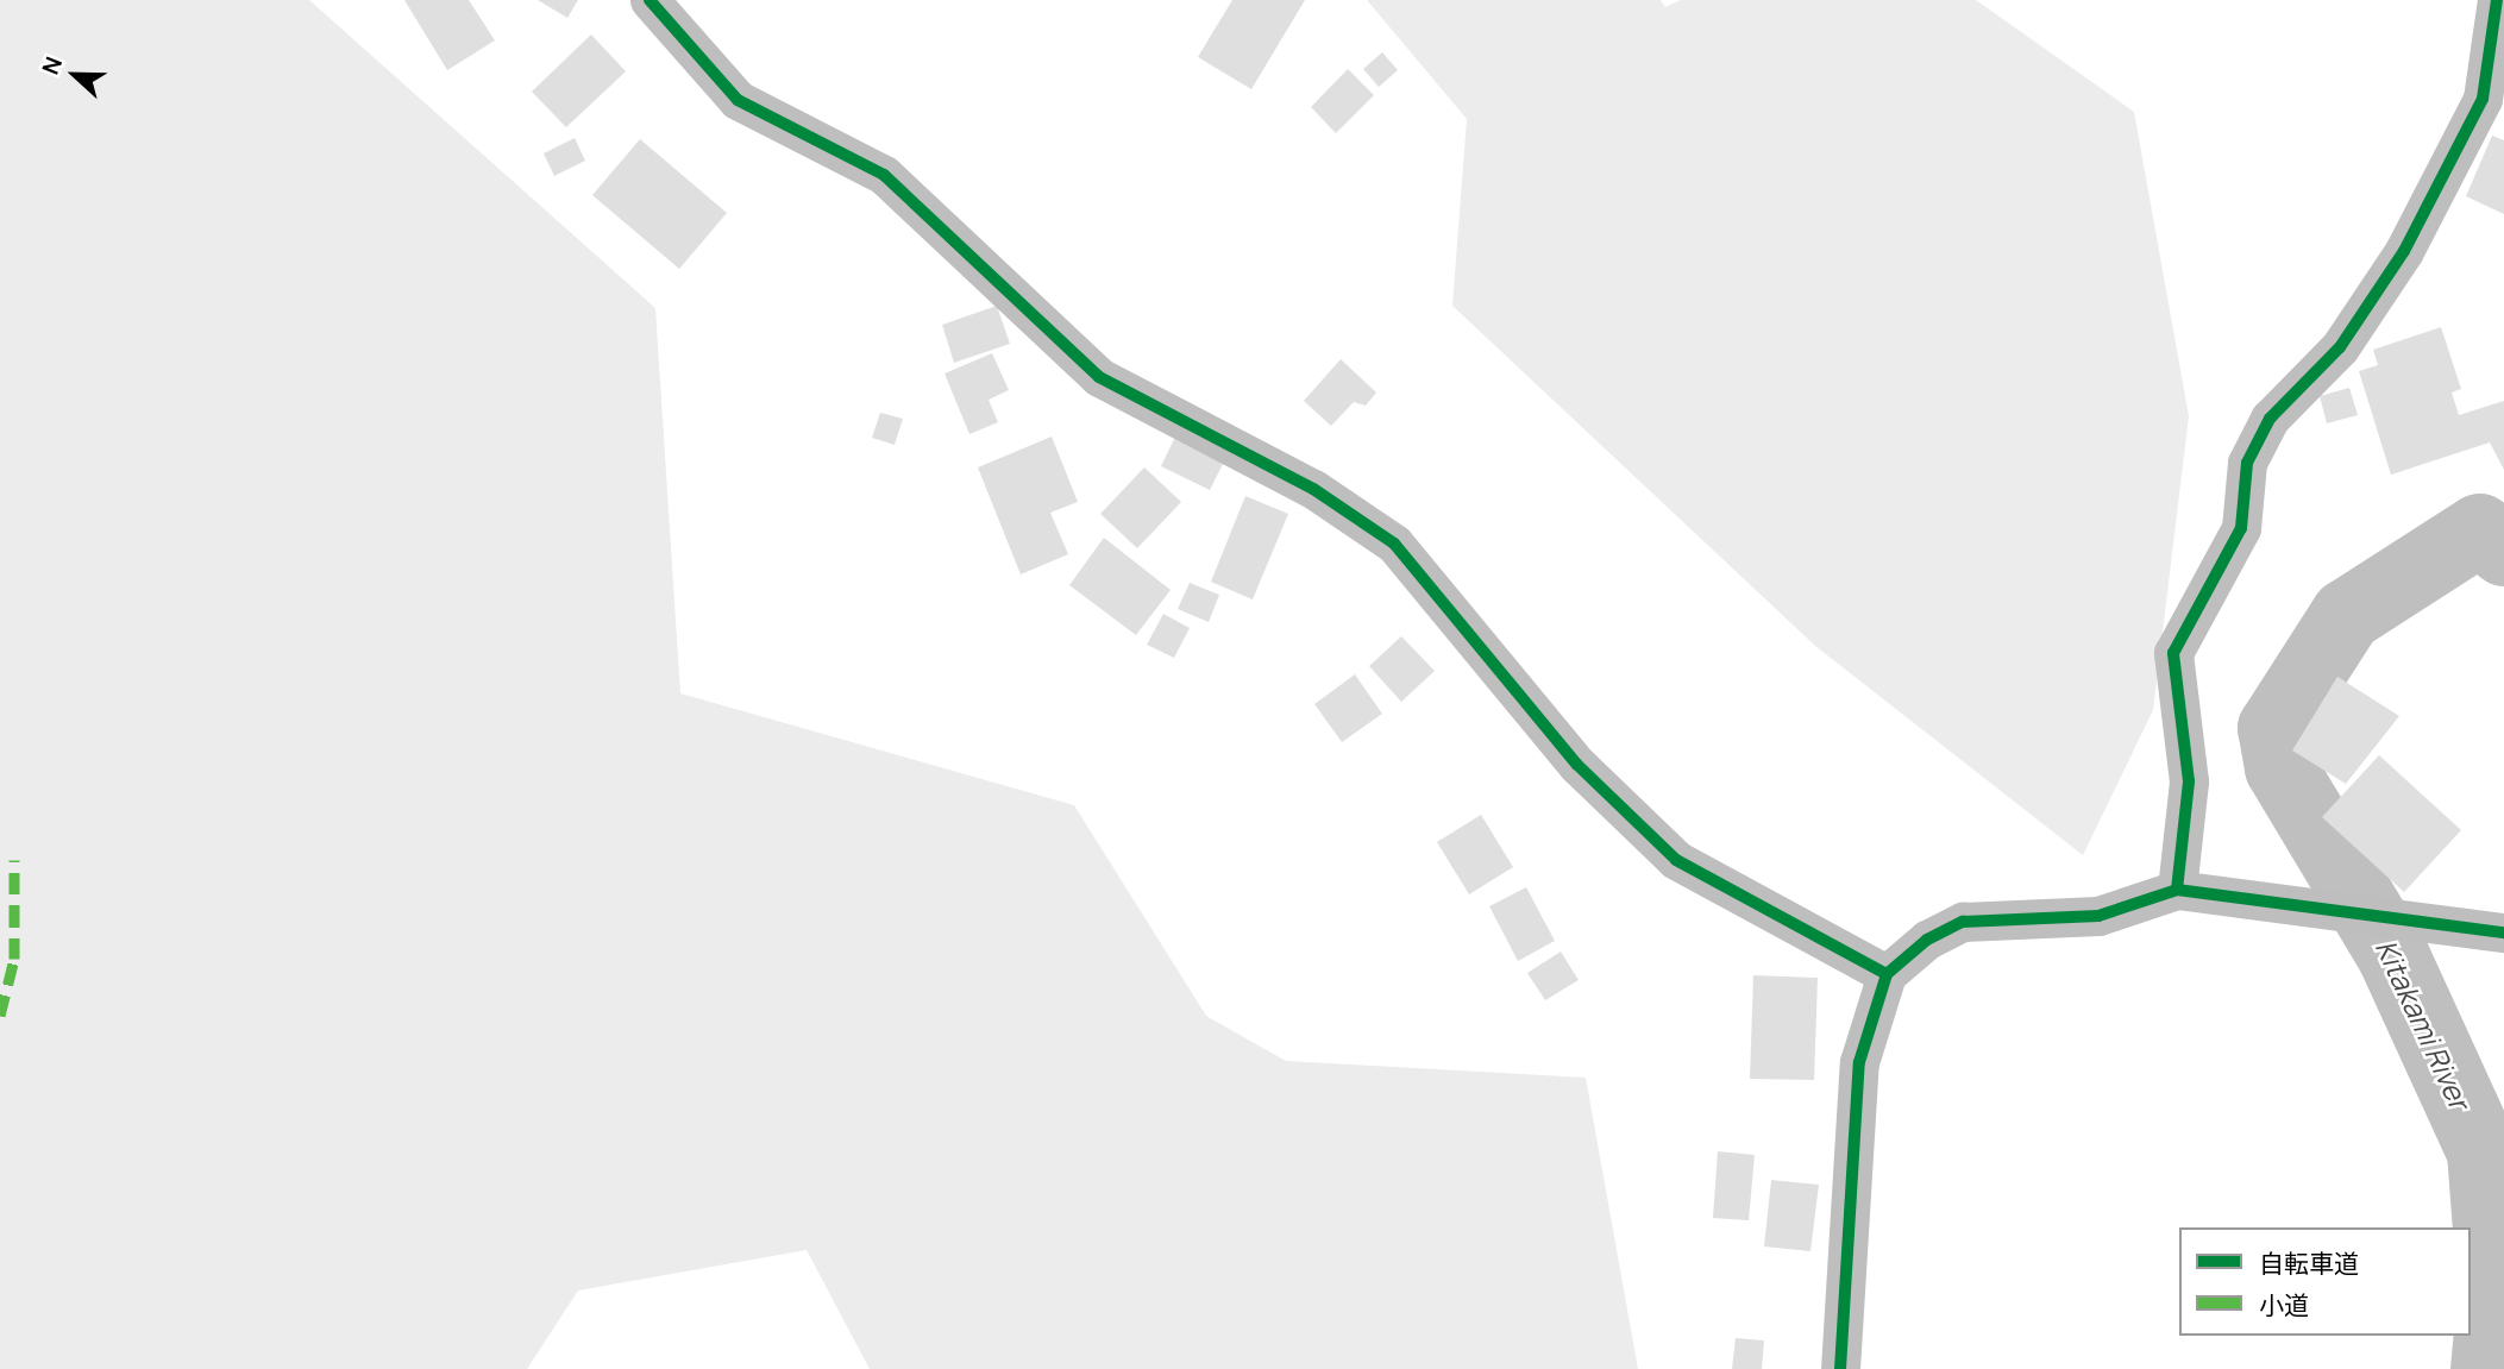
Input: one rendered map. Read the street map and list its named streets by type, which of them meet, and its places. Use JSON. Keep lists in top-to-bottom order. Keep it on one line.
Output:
{"water":["Kitakami River"],"legend":["自転車道","小道"],"north":"left"}
